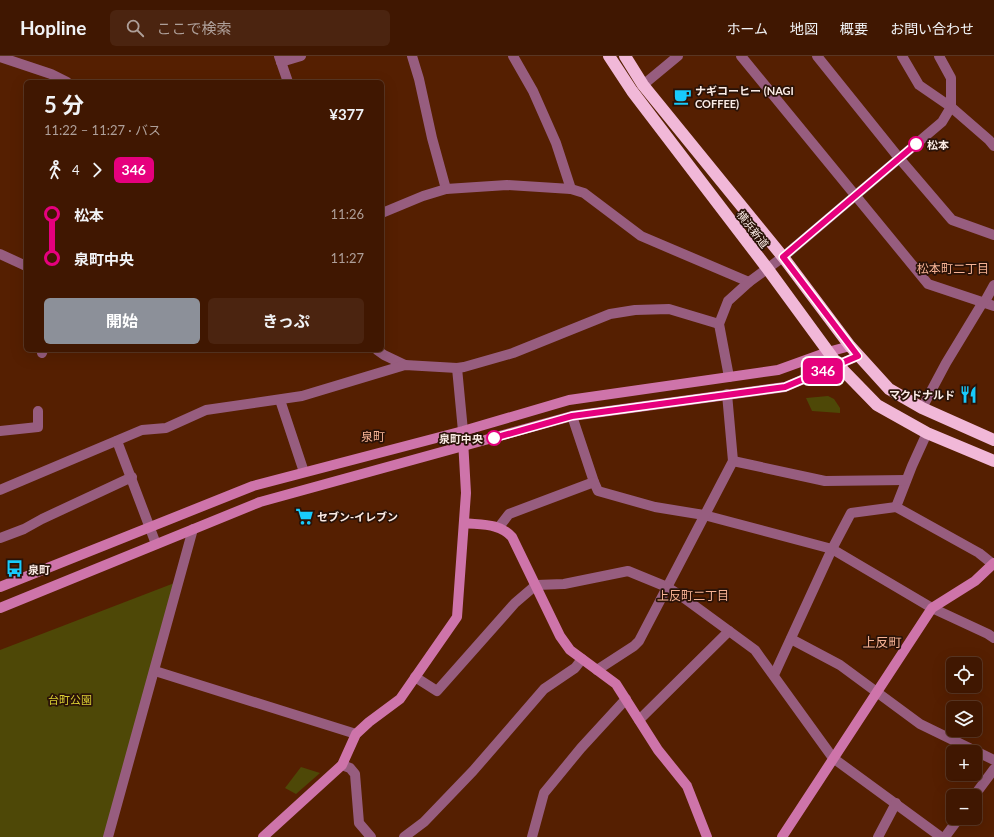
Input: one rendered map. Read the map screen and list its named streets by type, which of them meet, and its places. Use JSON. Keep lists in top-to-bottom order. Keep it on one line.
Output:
{"streets":{"highway":["横浜新道"]},"districts":["松本町二丁目","泉町","上反町二丁目","上反町"],"parks":["台町公園"],"places":{"cafe":["ナギコーヒー (NAGI COFFEE)"],"other":["松本","泉町中央"],"restaurant":["マクドナルド"],"supermarket":["セブン-イレブン"],"bus stop":["泉町"]},"lines":["bus line 346"],"page":{"header":"Hopline","search":"ここで検索","nav":["ホーム","地図","概要","お問い合わせ"],"on_map":"346","heading":["5 分","11:22 – 11:27 · バス","¥377"],"legs":["4","346"],"list":[{"name":"松本","value":"11:26"},{"name":"泉町中央","value":"11:27"}],"buttons":["開始","きっぷ"],"map_buttons":["+","−"]}}
